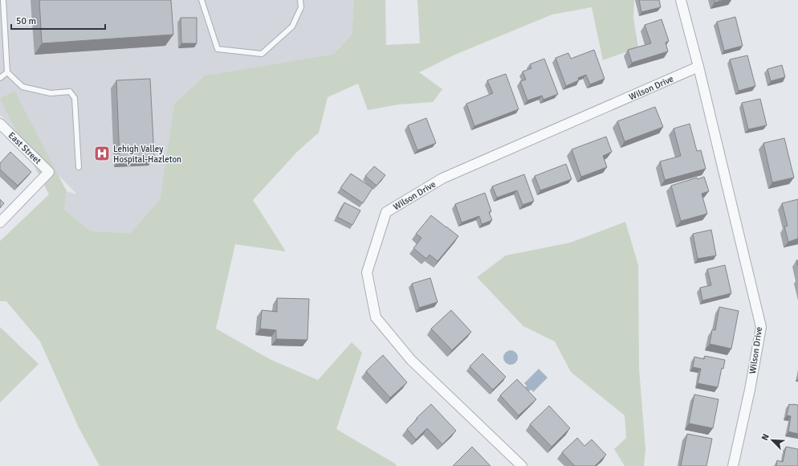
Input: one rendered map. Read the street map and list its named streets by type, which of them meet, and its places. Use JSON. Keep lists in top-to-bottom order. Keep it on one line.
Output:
{"streets":{"street":["Wilson Drive","East Street"]},"places":{"hospital":["Lehigh Valley Hospital-Hazleton"]},"scale_bar":"50 m","north":"top left"}
